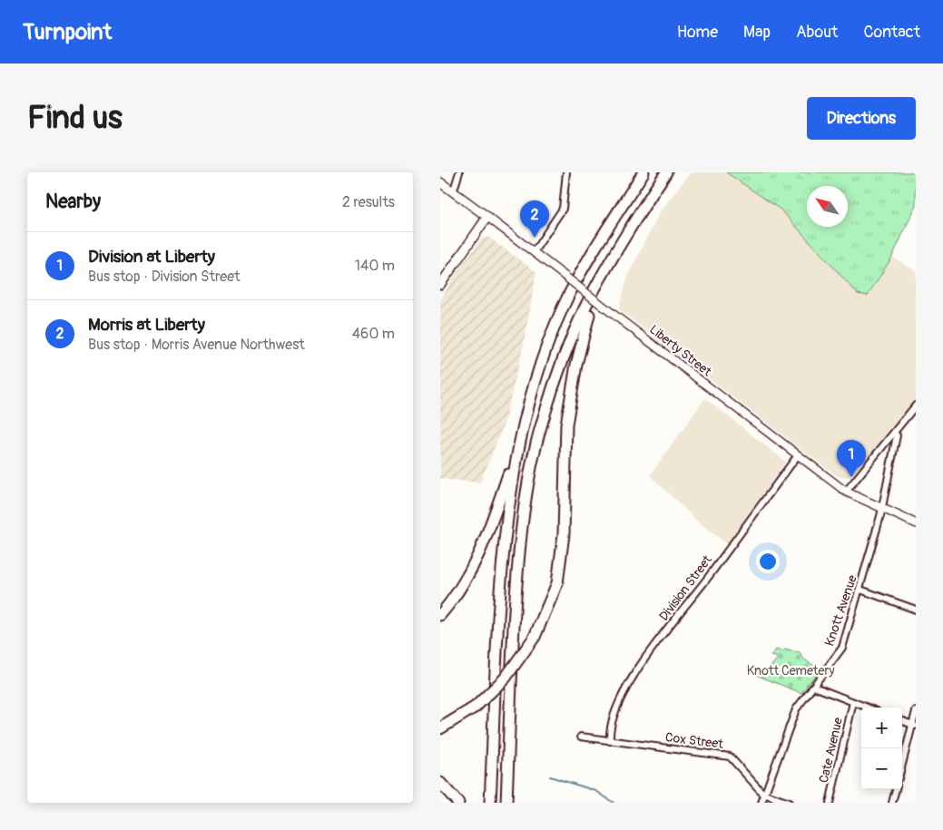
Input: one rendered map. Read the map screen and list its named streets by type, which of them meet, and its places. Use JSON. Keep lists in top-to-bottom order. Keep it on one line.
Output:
{"streets":{"main road":["Liberty Street"],"street":["Division Street","Knott Avenue","Cox Street","Cate Avenue"]},"crossings":[["Liberty Street","Division Street"],["Liberty Street","Knott Avenue"],["Division Street","Cox Street"],["Knott Avenue","Cox Street"]],"parks":["Knott Cemetery"],"north":"top left","page":{"header":"Turnpoint","nav":["Home","Map","About","Contact"],"buttons":"Directions","title":"Find us","heading":["Nearby","2 results"],"pins":["2","1"],"list":[{"mark":"1","name":"Division at Liberty","note":"Bus stop · Division Street","value":"140 m"},{"mark":"2","name":"Morris at Liberty","note":"Bus stop · Morris Avenue Northwest","value":"460 m"}],"map_buttons":["+","−"]}}
